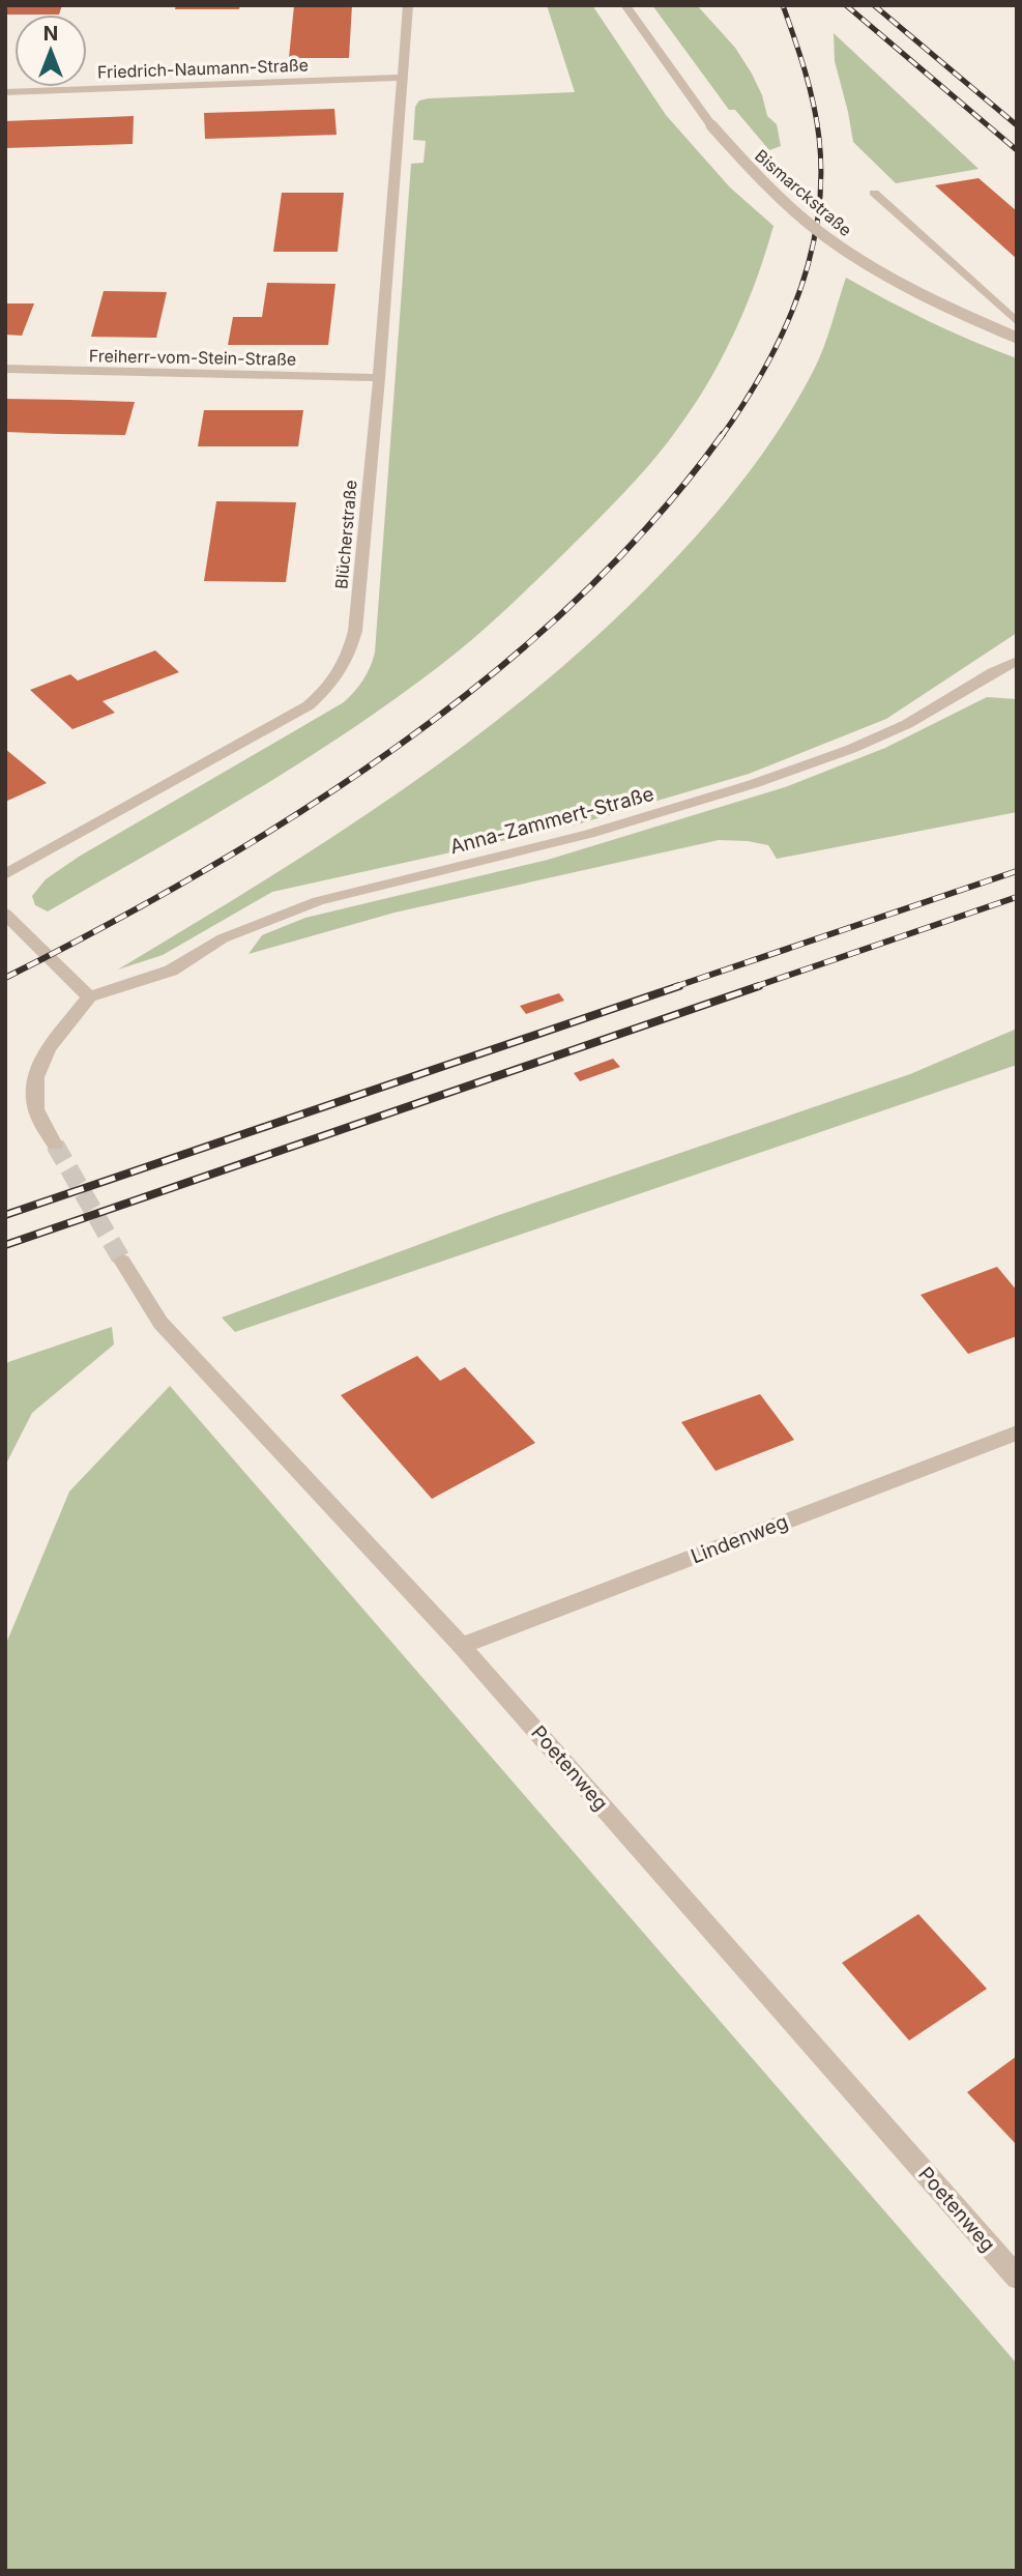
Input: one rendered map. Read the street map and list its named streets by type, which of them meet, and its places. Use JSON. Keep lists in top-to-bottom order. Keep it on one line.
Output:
{"streets":{"street":["Friedrich-Naumann-Straße","Bismarckstraße","Freiherr-vom-Stein-Straße","Blücherstraße","Anna-Zammert-Straße","Lindenweg","Poetenweg"]},"crossings":[["Friedrich-Naumann-Straße","Blücherstraße"],["Freiherr-vom-Stein-Straße","Blücherstraße"],["Lindenweg","Poetenweg"]],"north":"top"}
